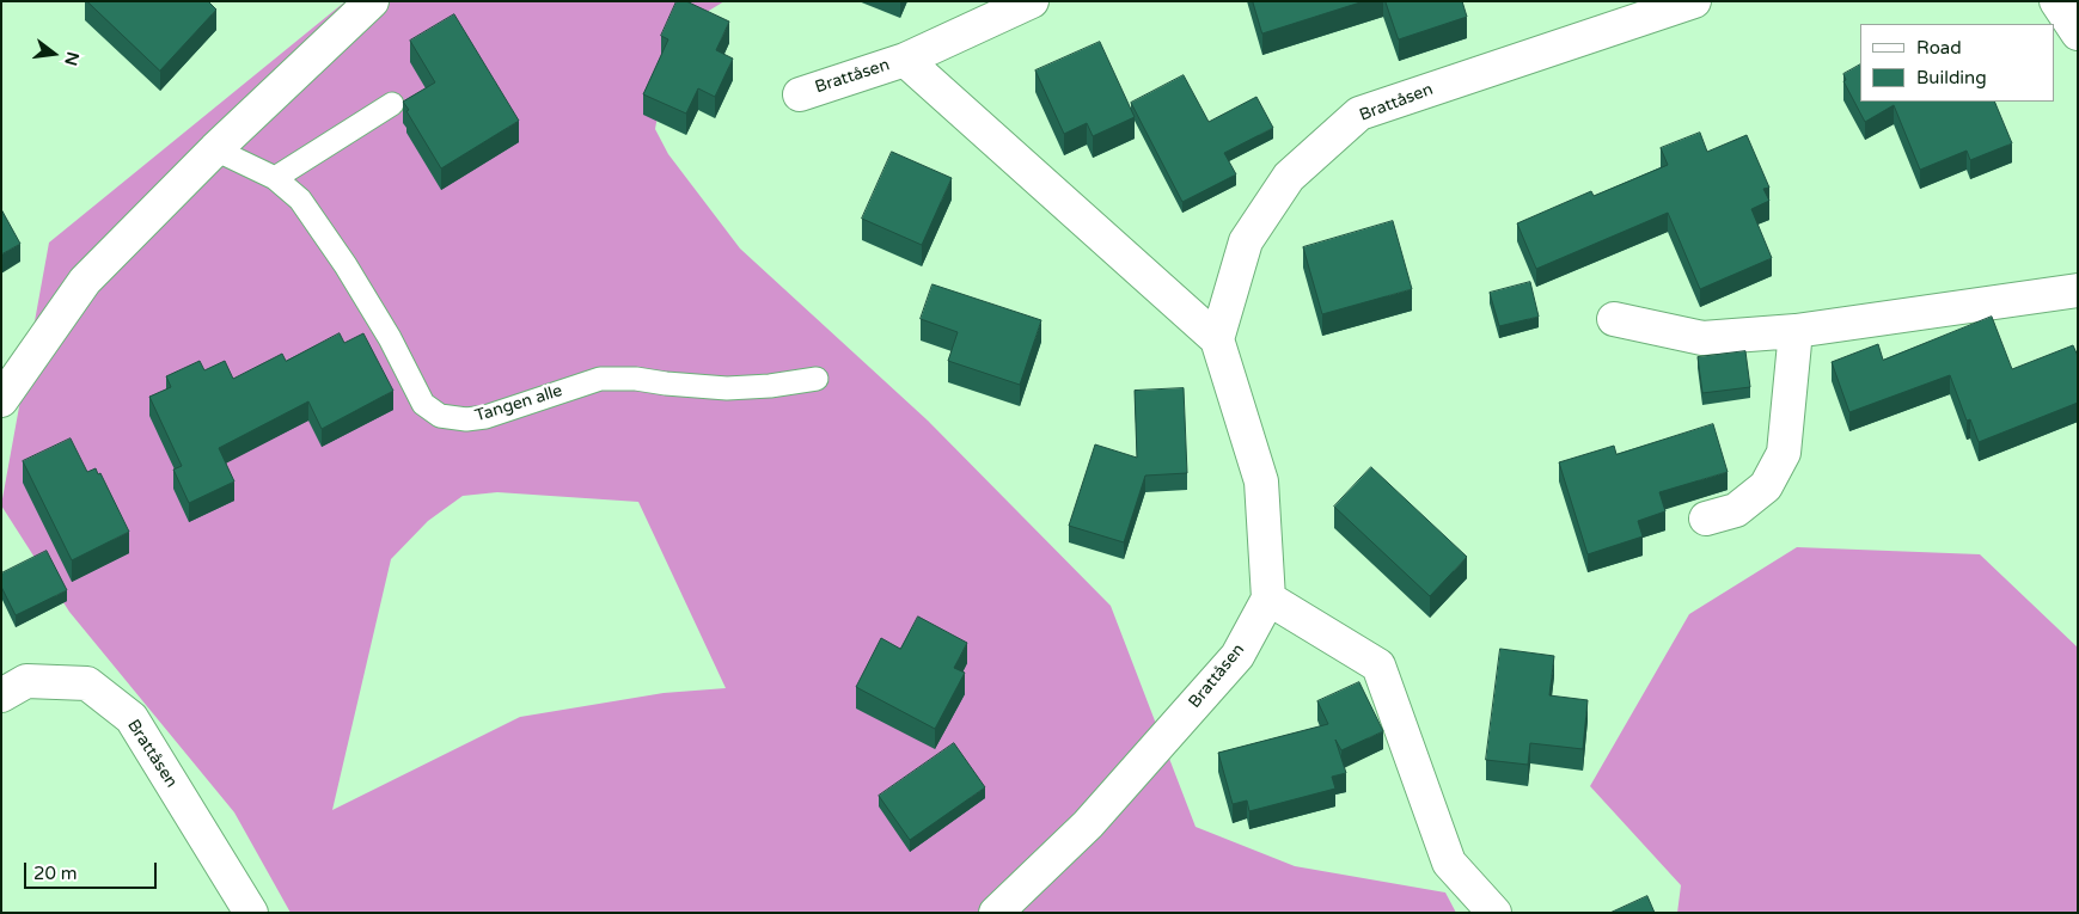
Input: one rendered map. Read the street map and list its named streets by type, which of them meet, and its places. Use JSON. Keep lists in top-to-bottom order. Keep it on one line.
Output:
{"streets":{"street":["Brattåsen"],"lane":["Tangen alle"]},"legend":["Road","Building"],"scale_bar":"20 m","north":"right"}
